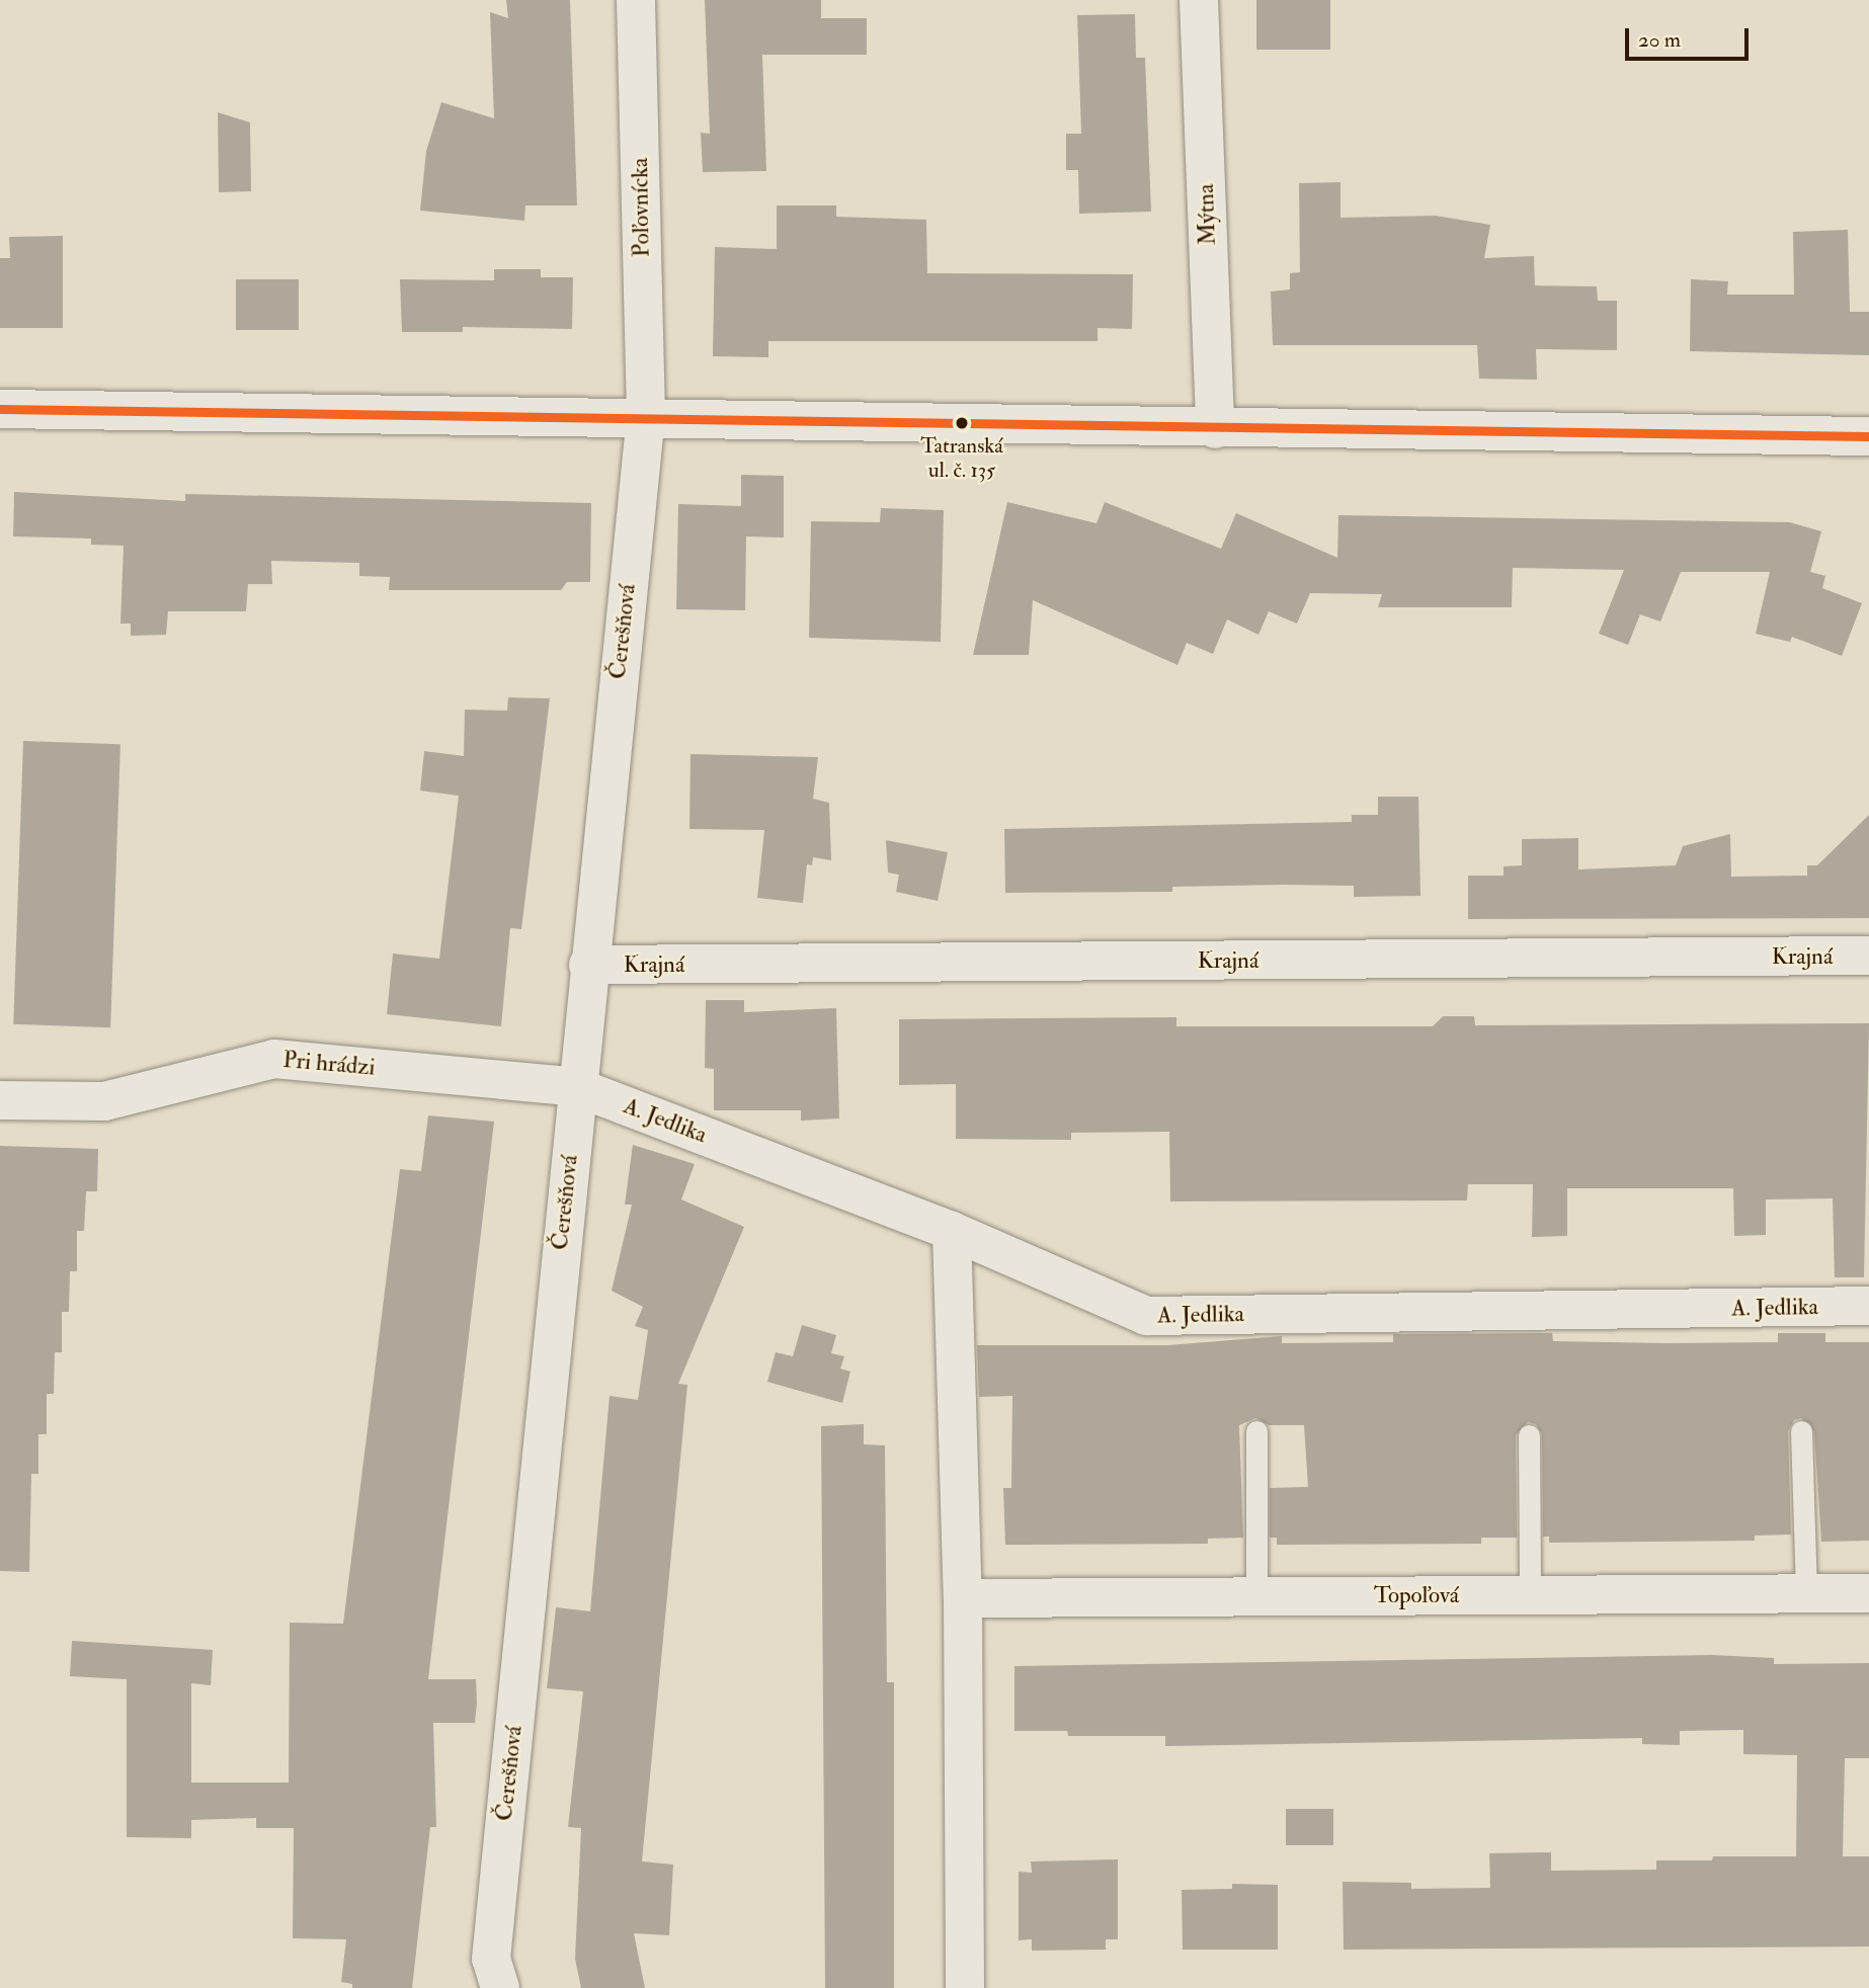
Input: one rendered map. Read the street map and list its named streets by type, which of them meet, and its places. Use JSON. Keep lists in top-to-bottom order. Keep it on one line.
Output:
{"streets":{"street":["Poľovnícka","Mýtna","Čerešňová","Krajná","Pri hrádzi","A. Jedlika","Topoľová"]},"crossings":[["Poľovnícka","Čerešňová"],["Čerešňová","Krajná"],["Čerešňová","Pri hrádzi"],["Čerešňová","A. Jedlika"],["Pri hrádzi","A. Jedlika"]],"places":["Tatranská ul. č. 135"],"scale_bar":"20 m"}
